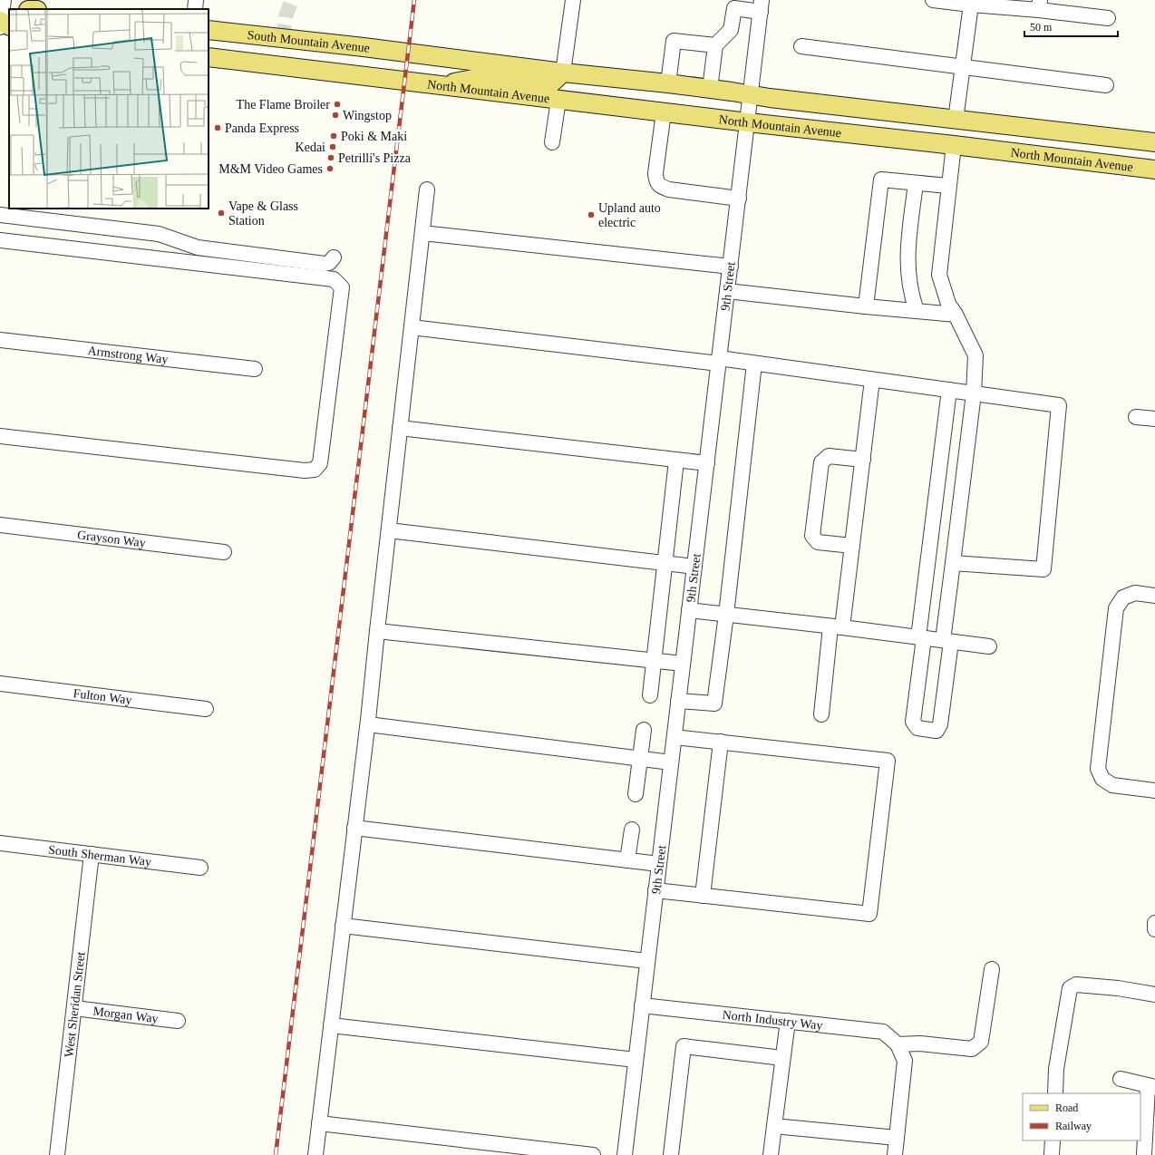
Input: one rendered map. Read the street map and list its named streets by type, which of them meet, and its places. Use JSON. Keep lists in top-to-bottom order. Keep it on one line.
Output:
{"streets":{"main road":["South Mountain Avenue","North Mountain Avenue"],"street":["9th Street","Armstrong Way","Grayson Way","Fulton Way","South Sherman Way","West Sheridan Street","Morgan Way","North Industry Way"]},"crossings":[["South Mountain Avenue","North Mountain Avenue"],["North Mountain Avenue","9th Street"],["9th Street","North Industry Way"],["South Sherman Way","West Sheridan Street"],["West Sheridan Street","Morgan Way"]],"places":["The Flame Broiler","Wingstop","Panda Express","Poki & Maki","Kedai","Petrilli's Pizza","M&M Video Games","Vape & Glass Station","Upland auto electric"],"legend":["Road","Railway"],"scale_bar":"50 m"}
